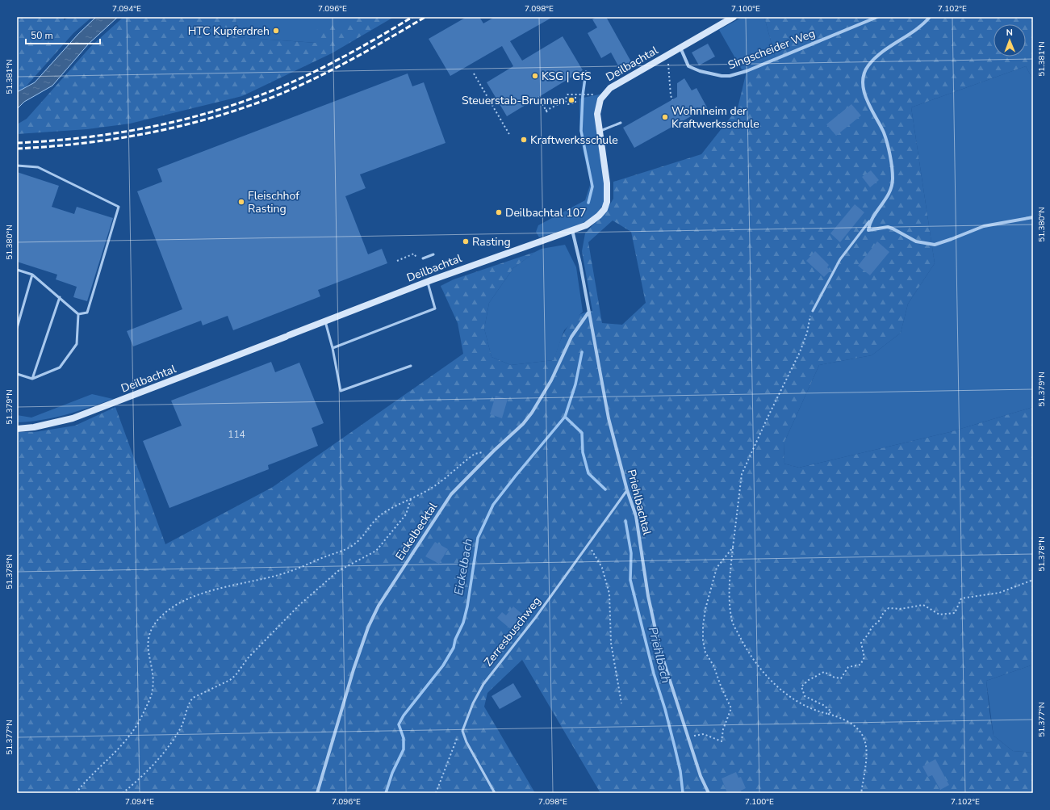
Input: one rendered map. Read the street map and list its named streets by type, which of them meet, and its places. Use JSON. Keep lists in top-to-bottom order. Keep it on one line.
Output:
{"streets":{"street":["Singscheider Weg","Deilbachtal","Priehlbachtal","Eickelbecktal"],"lane":["Zerresbuschweg"]},"crossings":[["Singscheider Weg","Deilbachtal"],["Deilbachtal","Priehlbachtal"],["Priehlbachtal","Eickelbecktal"],["Priehlbachtal","Zerresbuschweg"]],"water":["Eickelbach","Priehlbach"],"places":["HTC Kupferdreh","KSG | GfS","Steuerstab-Brunnen","Wohnheim der Kraftwerksschule","Kraftwerksschule","Fleischhof Rasting","Deilbachtal 107","Rasting"],"house_numbers":["114"],"scale_bar":"50 m","north":"top","coordinates":["7.094°E","7.096°E","7.098°E","7.100°E","7.102°E","51.381°N","51.380°N","51.379°N","51.378°N","51.377°N"]}
